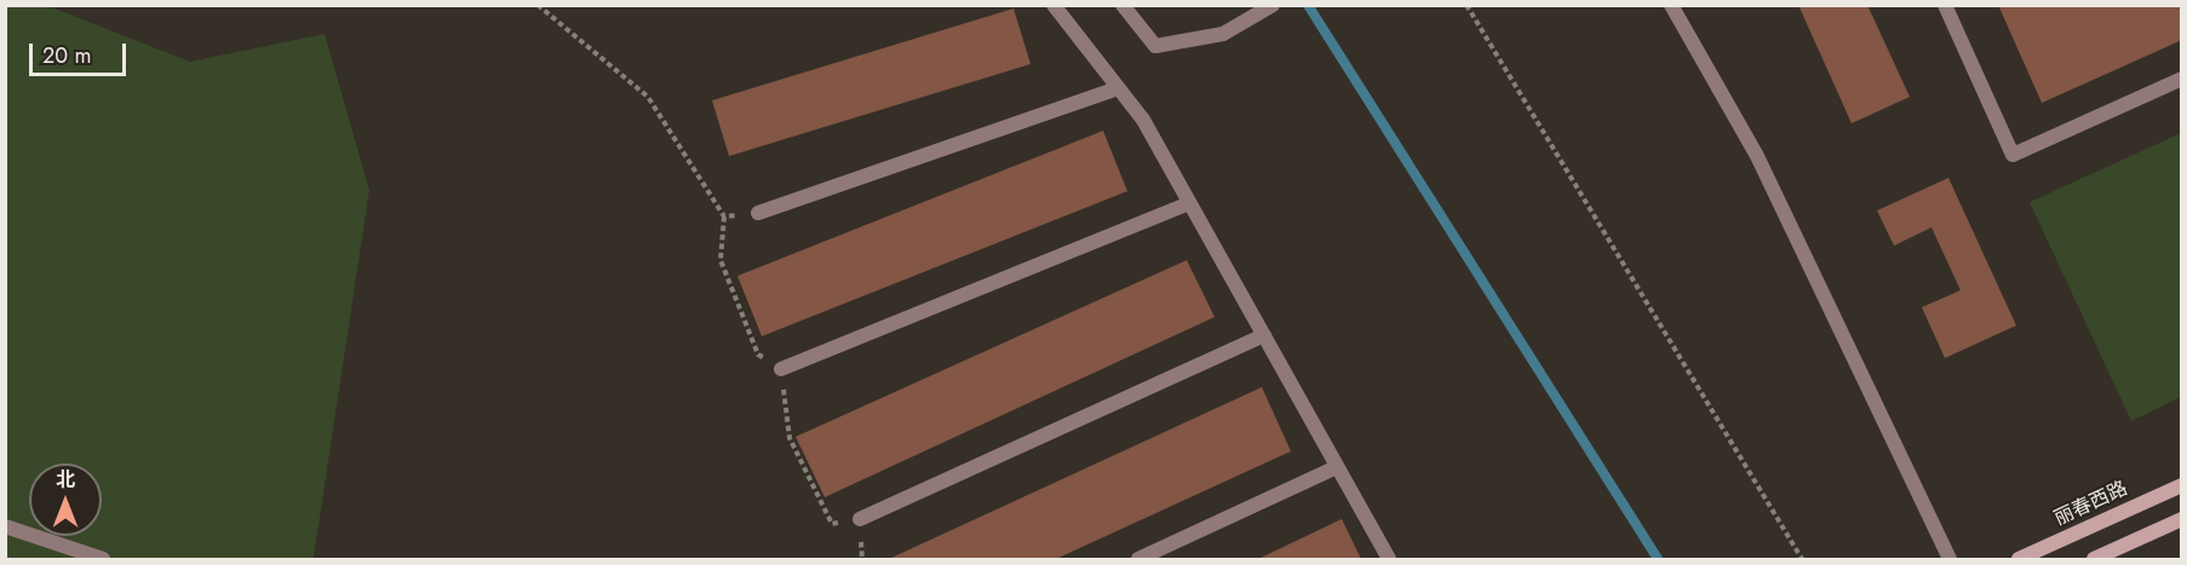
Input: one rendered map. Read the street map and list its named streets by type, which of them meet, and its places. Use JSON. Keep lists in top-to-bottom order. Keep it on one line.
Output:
{"streets":{"main road":["丽春西路"]},"scale_bar":"20 m","north":"top"}
